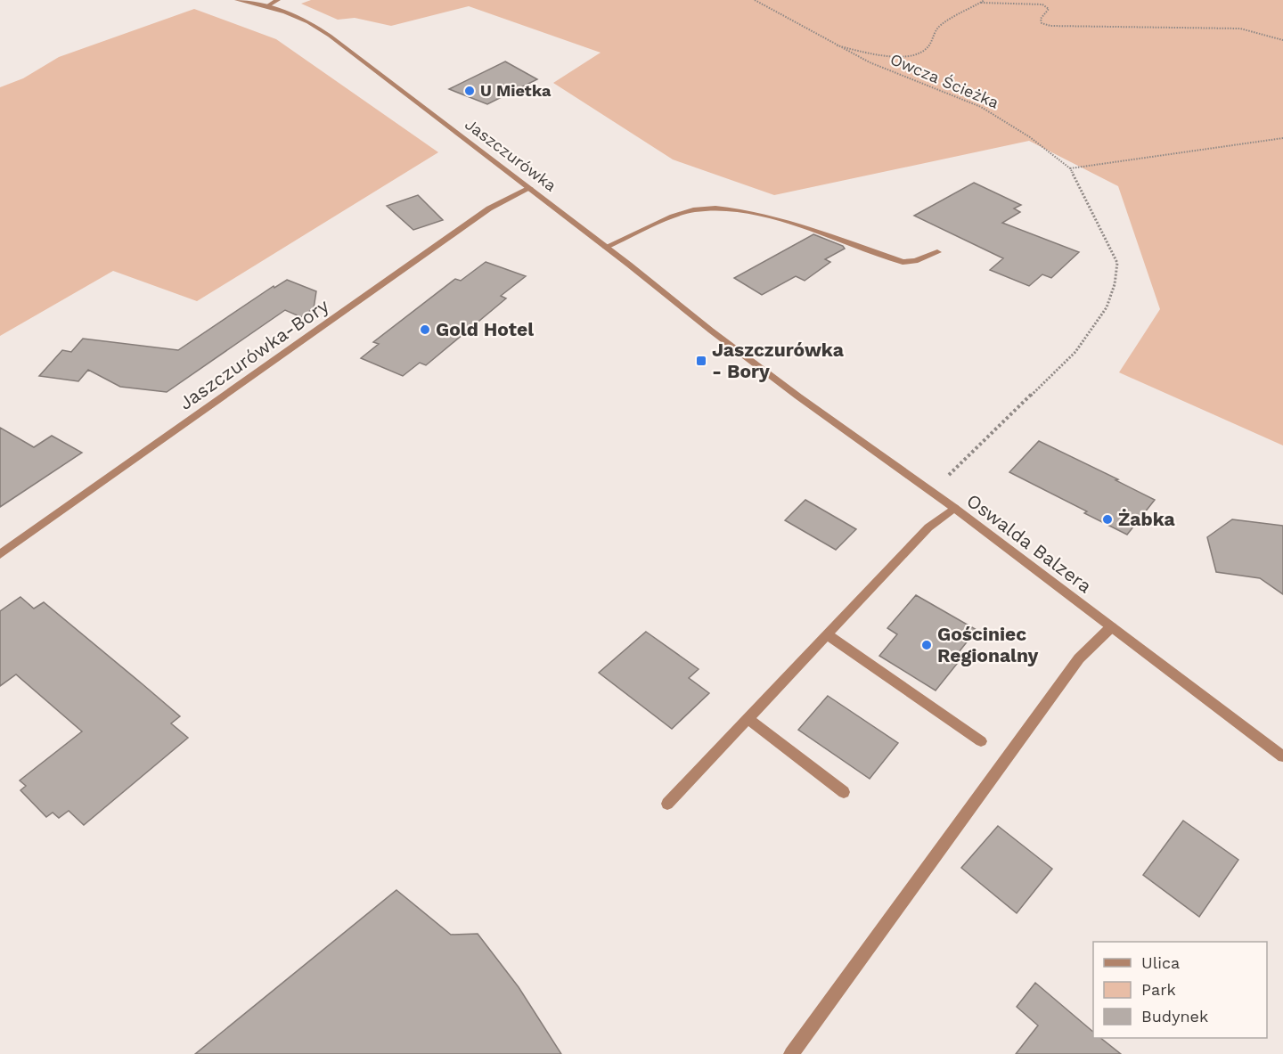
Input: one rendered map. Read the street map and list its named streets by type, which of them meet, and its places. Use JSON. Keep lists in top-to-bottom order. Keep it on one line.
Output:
{"streets":{"street":["Jaszczurówka","Jaszczurówka-Bory","Oswalda Balzera"],"path":["Owcza Ścieżka"]},"crossings":[["Jaszczurówka","Jaszczurówka-Bory"],["Jaszczurówka","Oswalda Balzera"]],"places":{"other":["U Mietka","Gold Hotel","Żabka","Gościniec Regionalny"],"transit":["Jaszczurówka - Bory"]},"legend":["Ulica","Park","Budynek"]}
